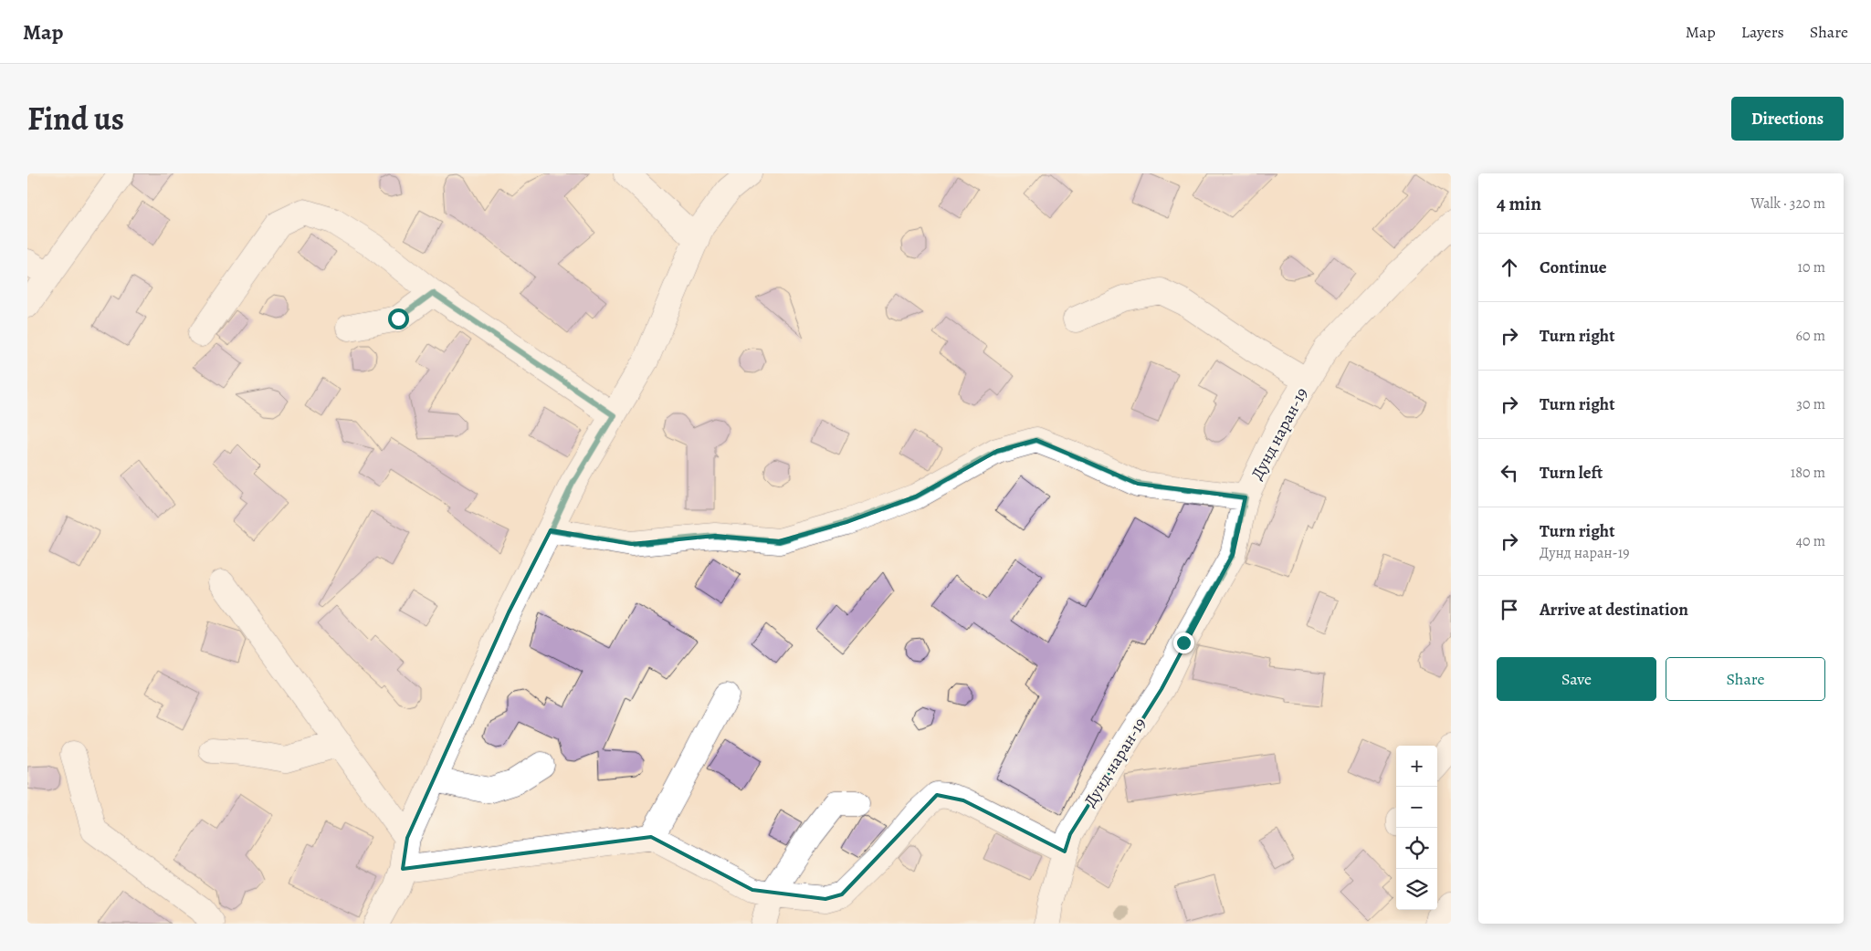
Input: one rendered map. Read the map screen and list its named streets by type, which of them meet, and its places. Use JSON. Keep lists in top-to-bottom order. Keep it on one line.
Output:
{"streets":{"street":["Дунд наран-19"]},"page":{"header":"Map","nav":["Map","Layers","Share"],"title":"Find us","buttons":["Directions",["Save","Share"]],"heading":["4 min","Walk · 320 m"],"list":[["Continue","10 m"],["Turn right","60 m"],["Turn right","30 m"],["Turn left","180 m"],["Turn right","Дунд наран-19","40 m"],"Arrive at destination"],"map_buttons":["+","−"]}}
